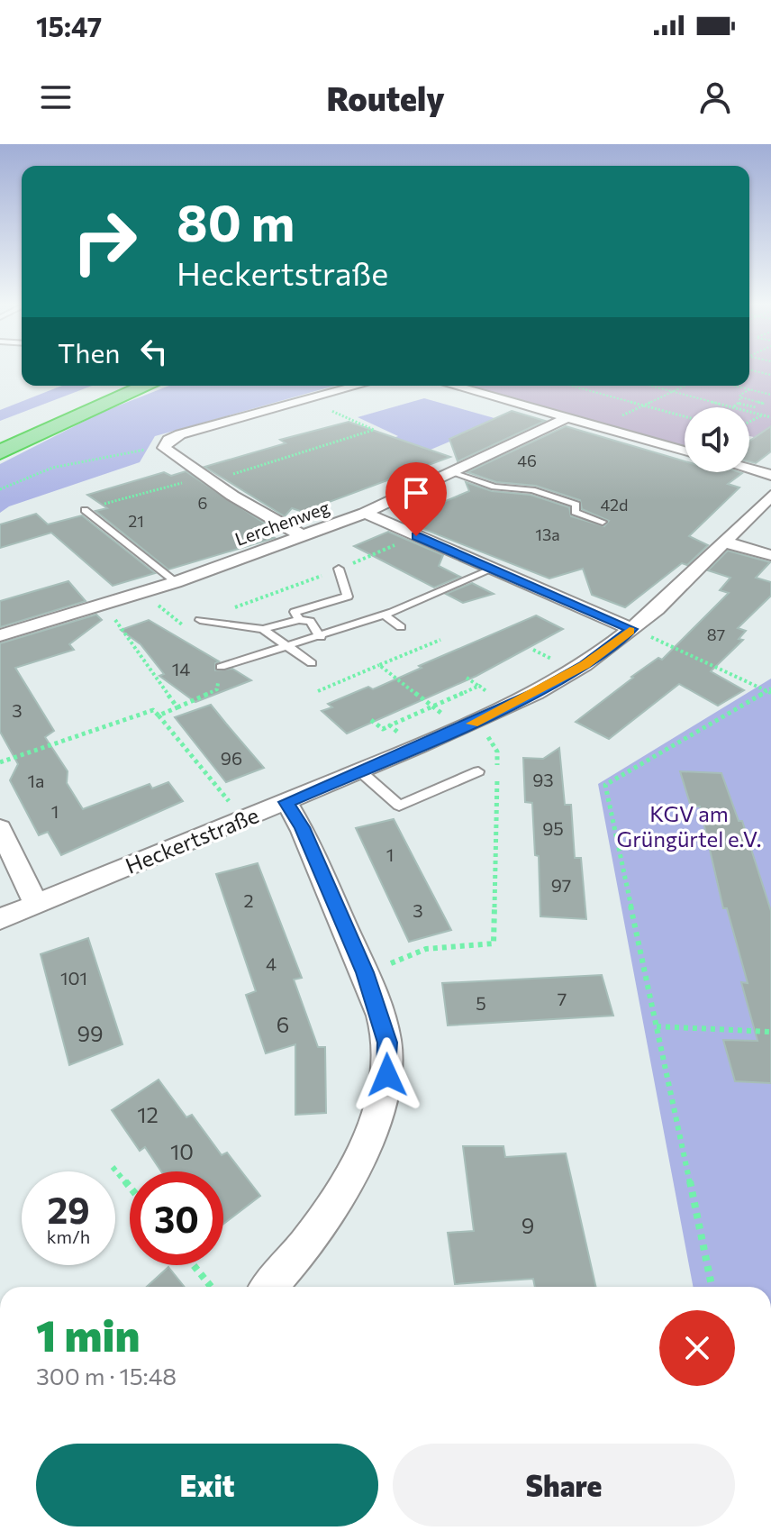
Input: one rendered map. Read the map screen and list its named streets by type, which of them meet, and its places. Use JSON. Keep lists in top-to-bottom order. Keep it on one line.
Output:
{"streets":{"street":["Lerchenweg","Heckertstraße"]},"parks":["KGV am Grüngürtel e.V."],"house_numbers":["46","6","42d","21","13a","87","14","3","96","93","1a","1","95","1","97","2","3","4","101","7","5","6","99","12","10","9"],"page":{"status":"15:47","header":"Routely","turn":["80 m","Heckertstraße"],"then":"Then","speed":"29 km/h","limit":"30","heading":["1 min","300 m · 15:48"],"buttons":["Exit","Share"]}}
